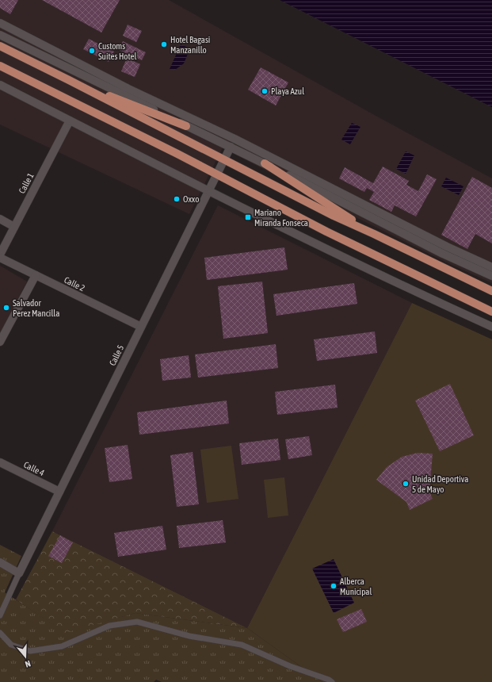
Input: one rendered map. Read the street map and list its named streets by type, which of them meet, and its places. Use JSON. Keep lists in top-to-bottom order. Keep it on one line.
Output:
{"streets":{"street":["Calle 1","Calle 2","Calle 5","Calle 4"]},"crossings":[["Calle 2","Calle 5"],["Calle 5","Calle 4"]],"places":{"other":["Hotel Bagasi Manzanillo","Customs Suites Hotel","Playa Azul","Oxxo","Salvador Perez Mancilla","Unidad Deportiva 5 de Mayo","Alberca Municipal"],"transit":["Mariano Miranda Fonseca"]},"north":"bottom"}
